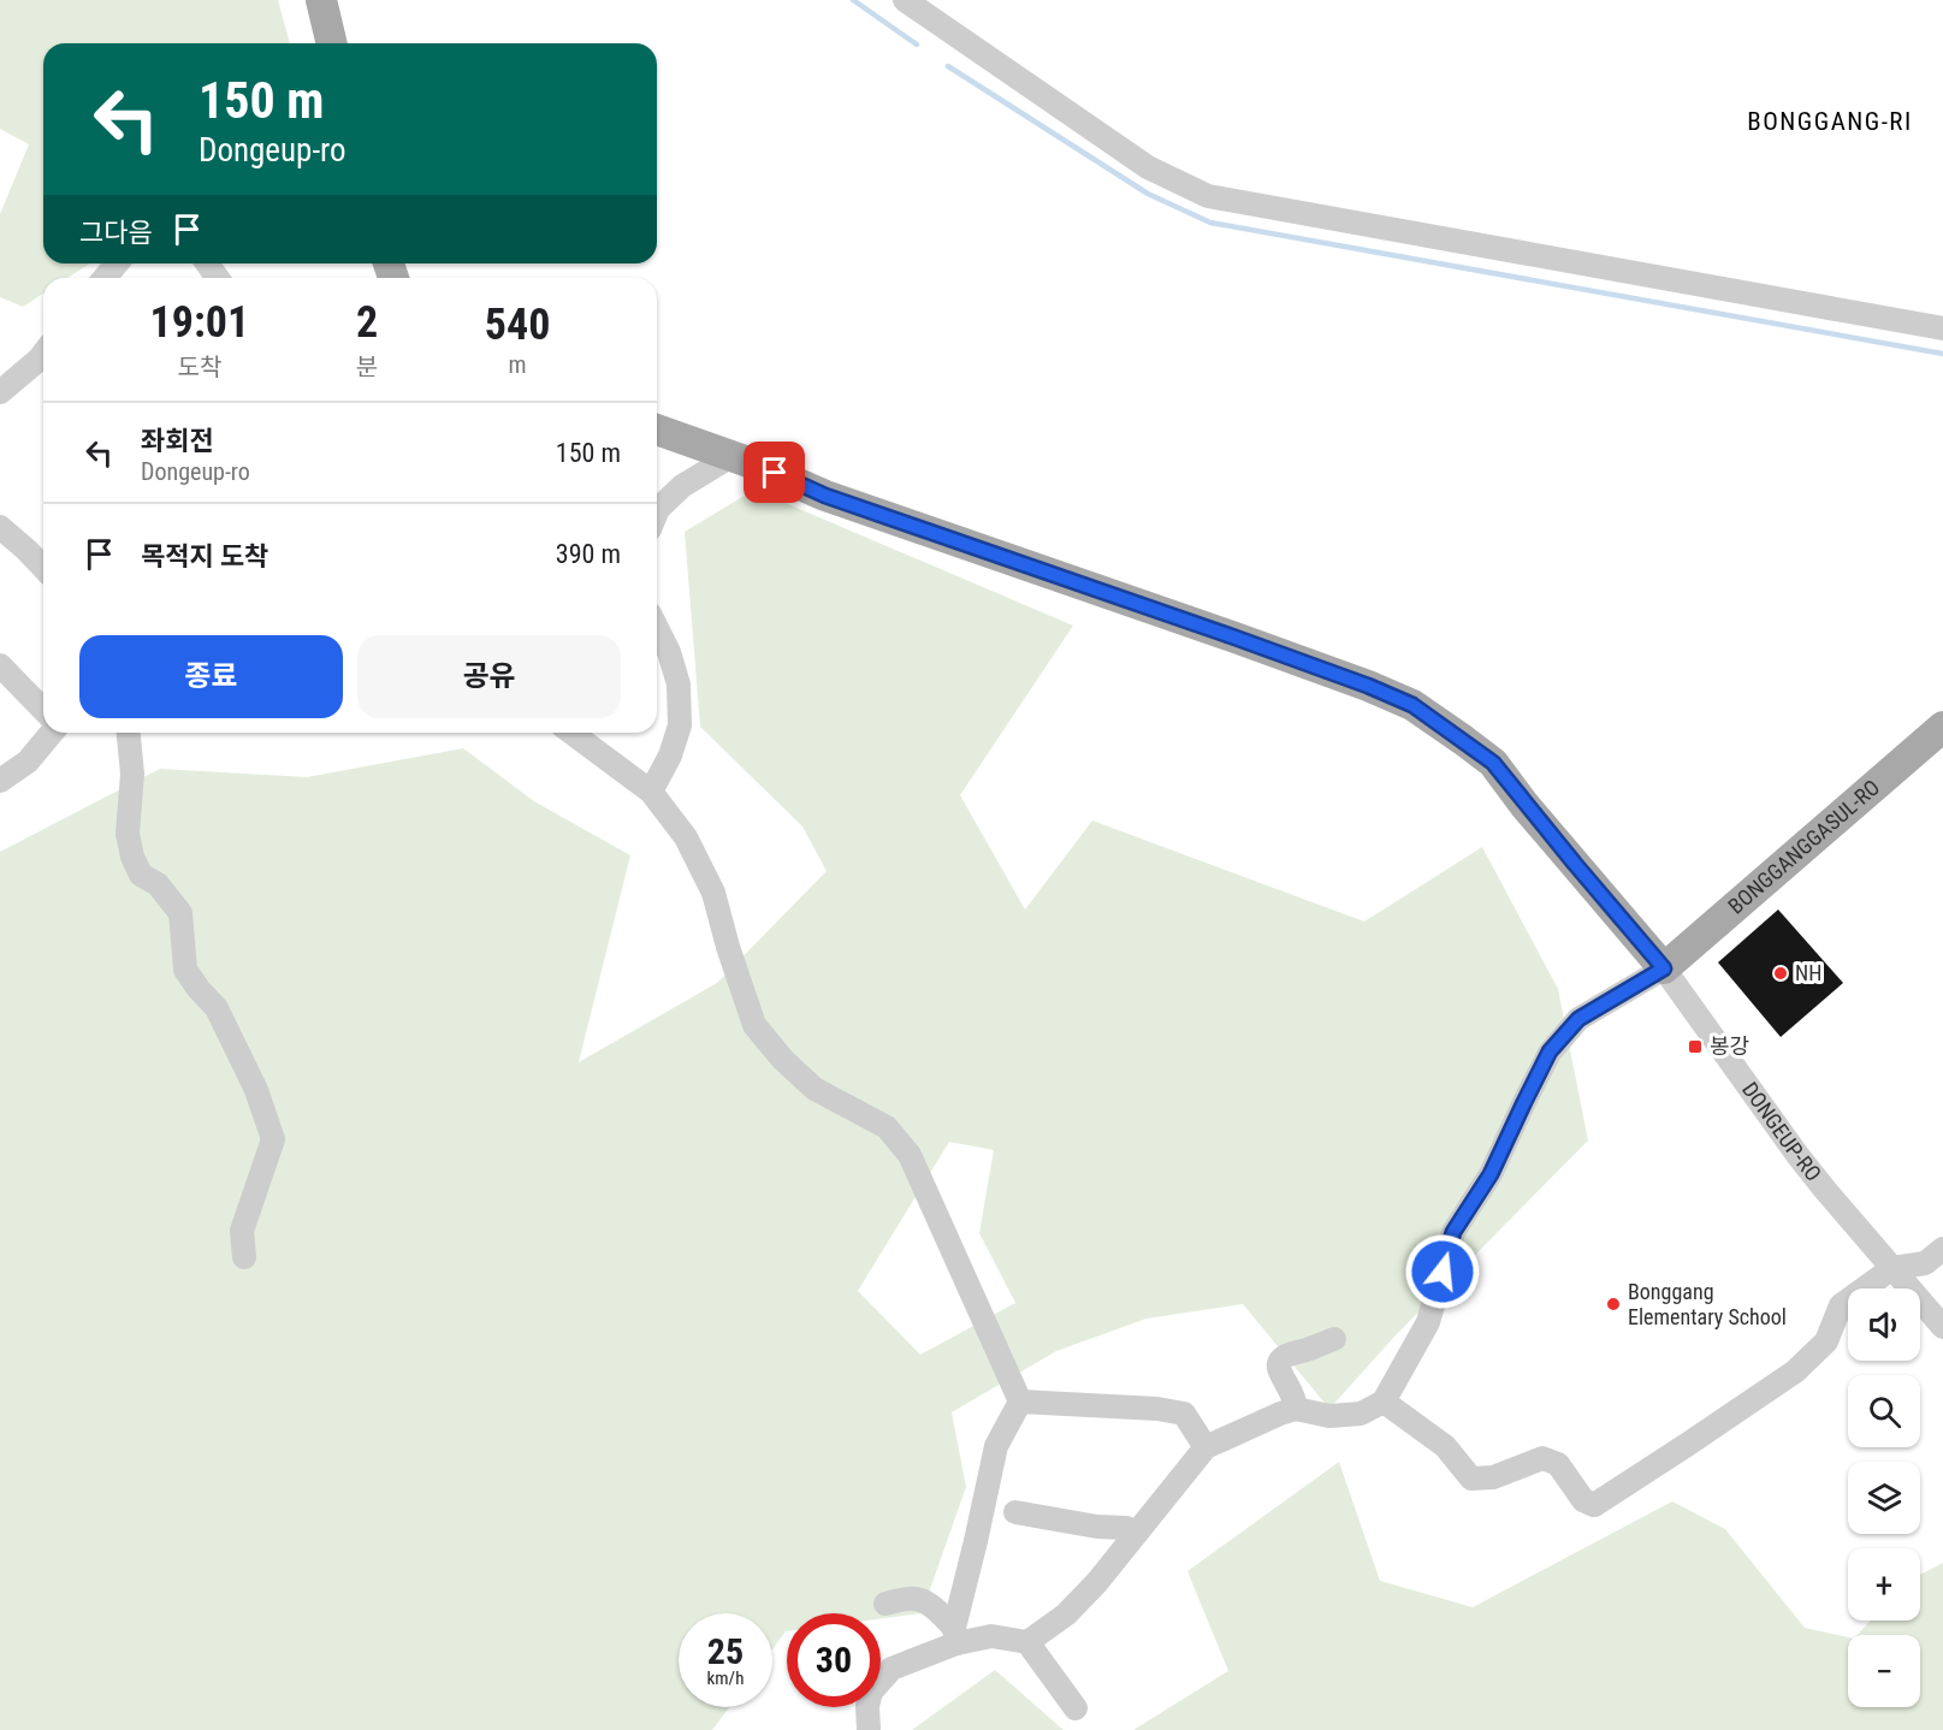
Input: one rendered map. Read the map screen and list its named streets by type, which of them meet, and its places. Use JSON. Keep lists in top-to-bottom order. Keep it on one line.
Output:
{"streets":{"main road":["BONGGANGGASUL-RO","DONGEUP-RO"]},"crossings":[["BONGGANGGASUL-RO","DONGEUP-RO"]],"districts":["BONGGANG-RI"],"places":{"other":["NH","Bonggang Elementary School"],"transit":["봉강"]},"page":{"turn":["150 m","Dongeup-ro"],"then":"그다음","eta":["19:01","도착","2","분","540","m"],"list":[{"name":"좌회전","note":"Dongeup-ro","value":"150 m"},{"name":"목적지 도착","value":"390 m"}],"buttons":["종료","공유"],"map_buttons":["+","−"],"speed":"25 km/h","limit":"30"}}
